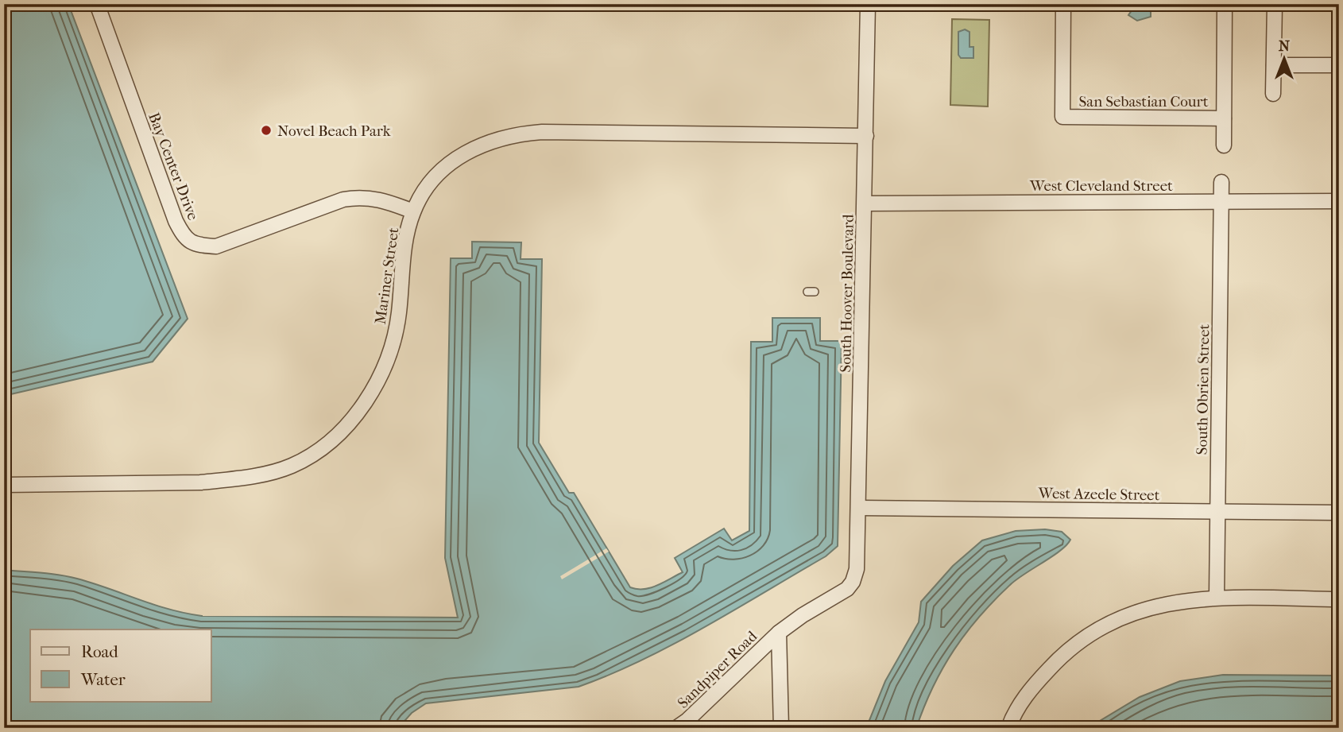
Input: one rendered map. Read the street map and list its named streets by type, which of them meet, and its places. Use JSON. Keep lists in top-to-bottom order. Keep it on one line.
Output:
{"streets":{"street":["San Sebastian Court","Bay Center Drive","West Cleveland Street","Mariner Street","South Hoover Boulevard","South Obrien Street","West Azeele Street","Sandpiper Road"]},"crossings":[["Bay Center Drive","Mariner Street"],["West Cleveland Street","South Hoover Boulevard"],["West Cleveland Street","South Obrien Street"],["Mariner Street","South Hoover Boulevard"],["South Hoover Boulevard","West Azeele Street"],["South Hoover Boulevard","Sandpiper Road"],["South Obrien Street","West Azeele Street"]],"places":["Novel Beach Park"],"legend":["Road","Water"],"north":"top"}
